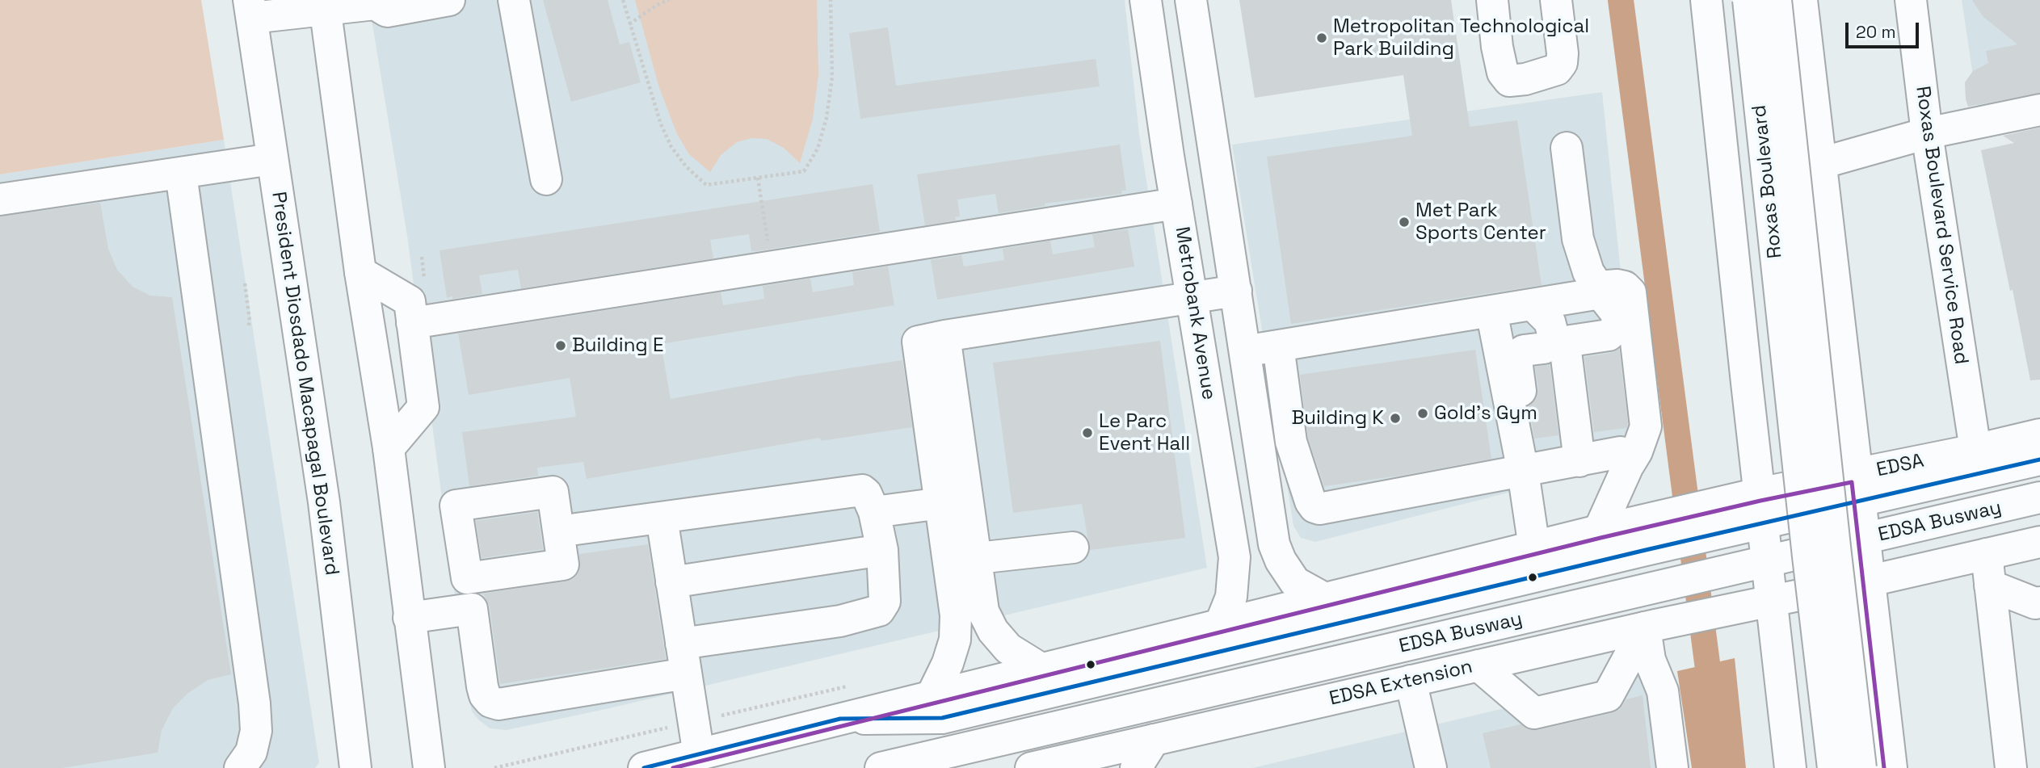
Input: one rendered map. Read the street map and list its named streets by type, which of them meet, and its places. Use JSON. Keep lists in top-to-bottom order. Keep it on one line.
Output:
{"streets":{"main road":["Roxas Boulevard","Roxas Boulevard Service Road","Metrobank Avenue","President Diosdado Macapagal Boulevard","EDSA","EDSA Busway","EDSA Extension"]},"crossings":[["Roxas Boulevard Service Road","EDSA"],["EDSA","EDSA Busway"]],"places":["Metropolitan Technological Park Building","Met Park Sports Center","Building E","Gold's Gym","Building K","Le Parc Event Hall"],"scale_bar":"20 m"}
